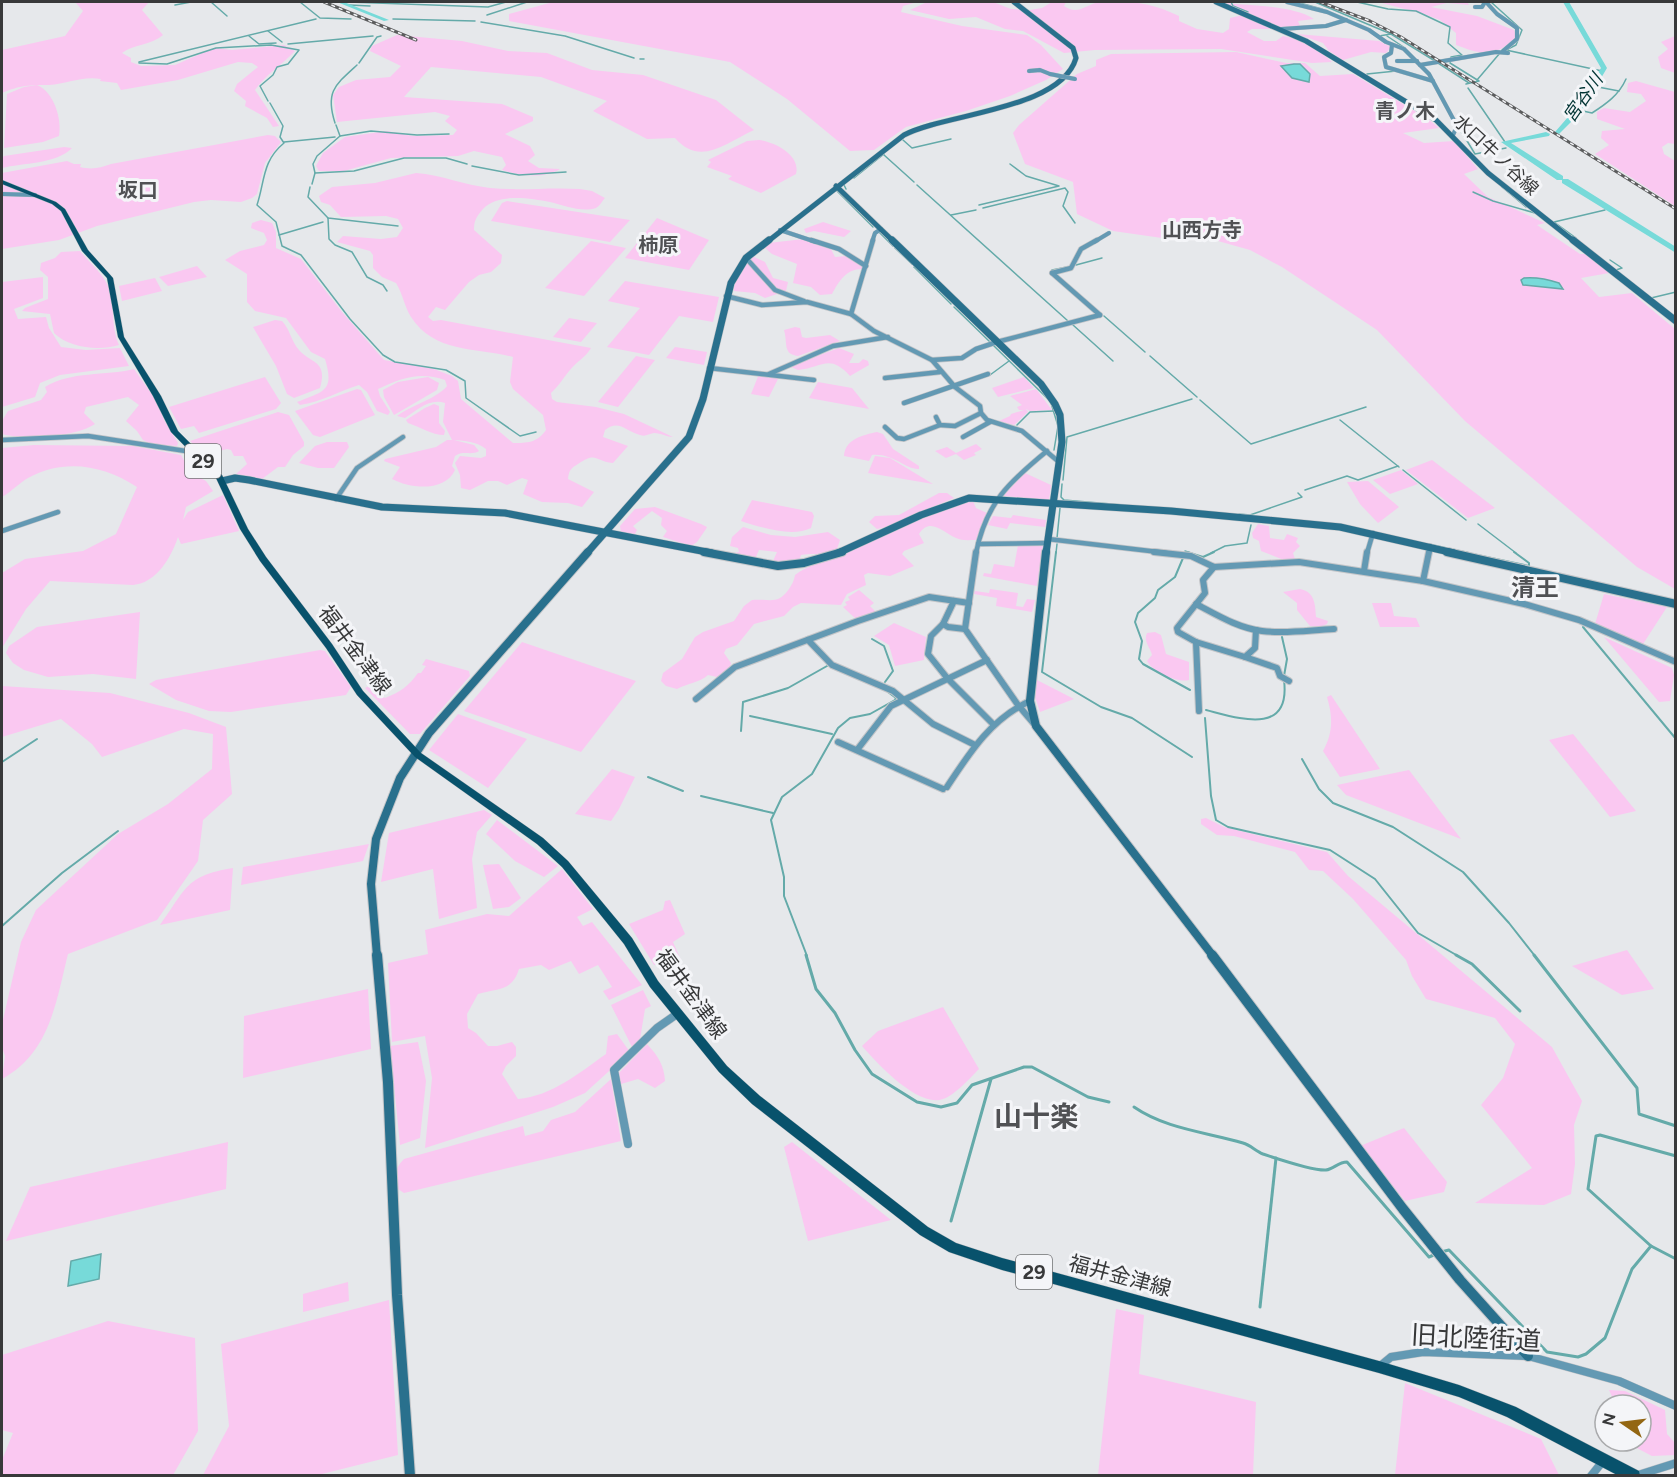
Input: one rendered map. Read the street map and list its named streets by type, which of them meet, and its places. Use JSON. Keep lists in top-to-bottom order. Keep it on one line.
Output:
{"streets":{"main road":["29","福井金津線"],"street":["水口牛ノ谷線","旧北陸街道"]},"crossings":[["福井金津線","旧北陸街道"]],"districts":["青ノ木","坂口","山西方寺","柿原","清王","山十楽"],"water":["宮谷川"],"north":"left"}
